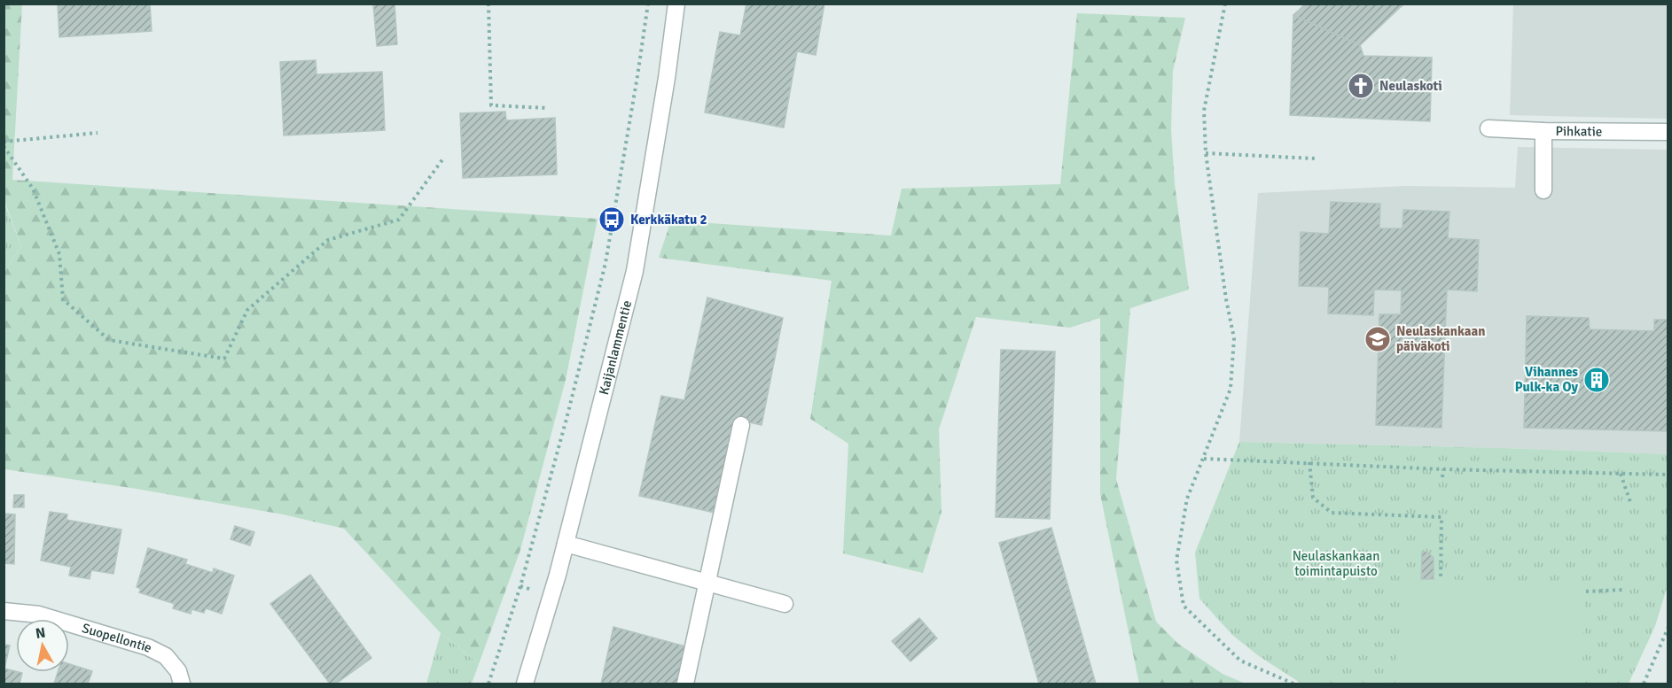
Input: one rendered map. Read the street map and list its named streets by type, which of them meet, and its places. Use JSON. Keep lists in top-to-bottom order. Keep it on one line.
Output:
{"streets":{"street":["Pihkatie","Kaijanlammentie","Suopellontie"]},"parks":["Neulaskankaan toimintapuisto"],"places":{"church":["Neulaskoti"],"bus stop":["Kerkkäkatu 2"],"school or university":["Neulaskankaan päiväkoti"],"building":["Vihannes Pulk-ka Oy"]},"north":"top"}
